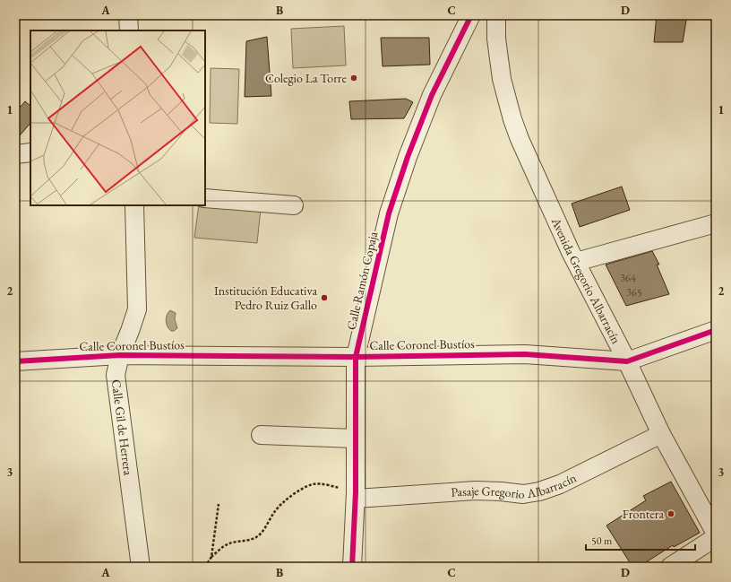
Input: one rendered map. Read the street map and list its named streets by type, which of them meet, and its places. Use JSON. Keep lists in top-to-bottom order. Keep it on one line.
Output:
{"streets":{"street":["Calle Ramón Copaja","Avenida Gregorio Albarracín","Calle Coronel Bustíos","Calle Gil de Herrera","Pasaje Gregorio Albarracín"]},"crossings":[["Calle Ramón Copaja","Calle Coronel Bustíos"],["Calle Ramón Copaja","Pasaje Gregorio Albarracín"],["Avenida Gregorio Albarracín","Calle Coronel Bustíos"],["Avenida Gregorio Albarracín","Pasaje Gregorio Albarracín"],["Calle Coronel Bustíos","Calle Gil de Herrera"]],"places":["Colegio La Torre","Institución Educativa Pedro Ruiz Gallo","Frontera"],"house_numbers":["364","365"],"scale_bar":"50 m","grid":{"columns":["A","B","C","D"],"rows":["1","2","3"]}}
